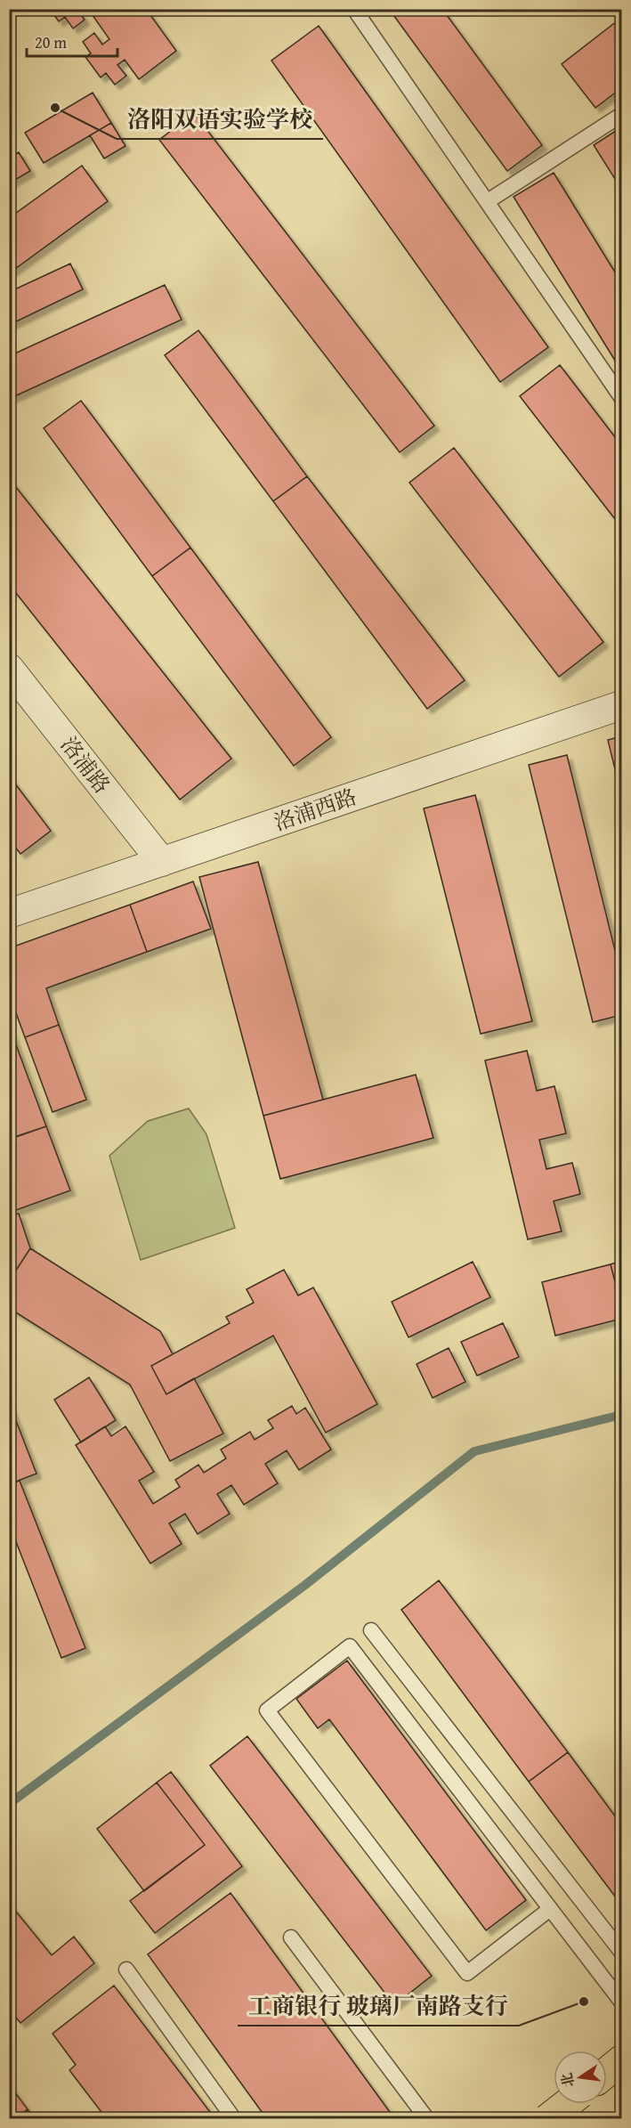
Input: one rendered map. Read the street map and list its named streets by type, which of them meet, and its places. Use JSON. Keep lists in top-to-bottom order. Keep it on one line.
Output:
{"streets":{"street":["洛浦路","洛浦西路"]},"crossings":[["洛浦路","洛浦西路"]],"places":["洛阳双语实验学校","工商银行 玻璃厂南路支行"],"scale_bar":"20 m","north":"left"}
